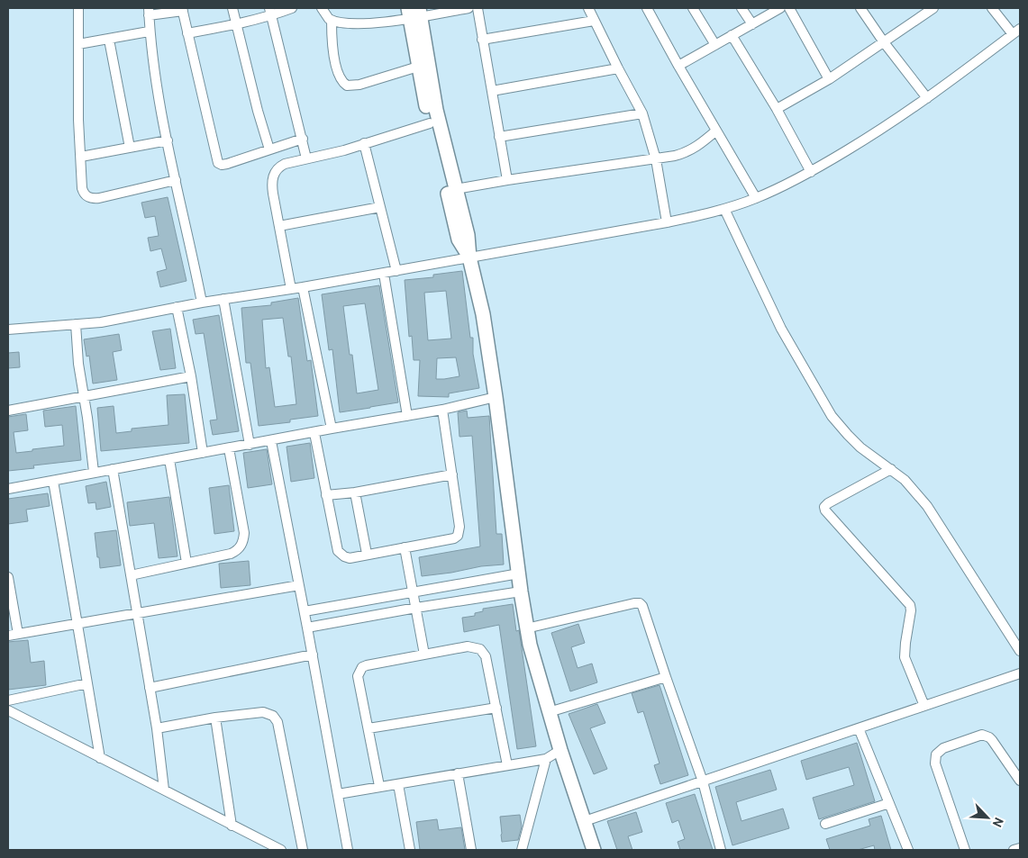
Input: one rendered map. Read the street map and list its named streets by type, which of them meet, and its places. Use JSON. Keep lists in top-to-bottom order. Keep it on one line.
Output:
{"north":"bottom right"}
